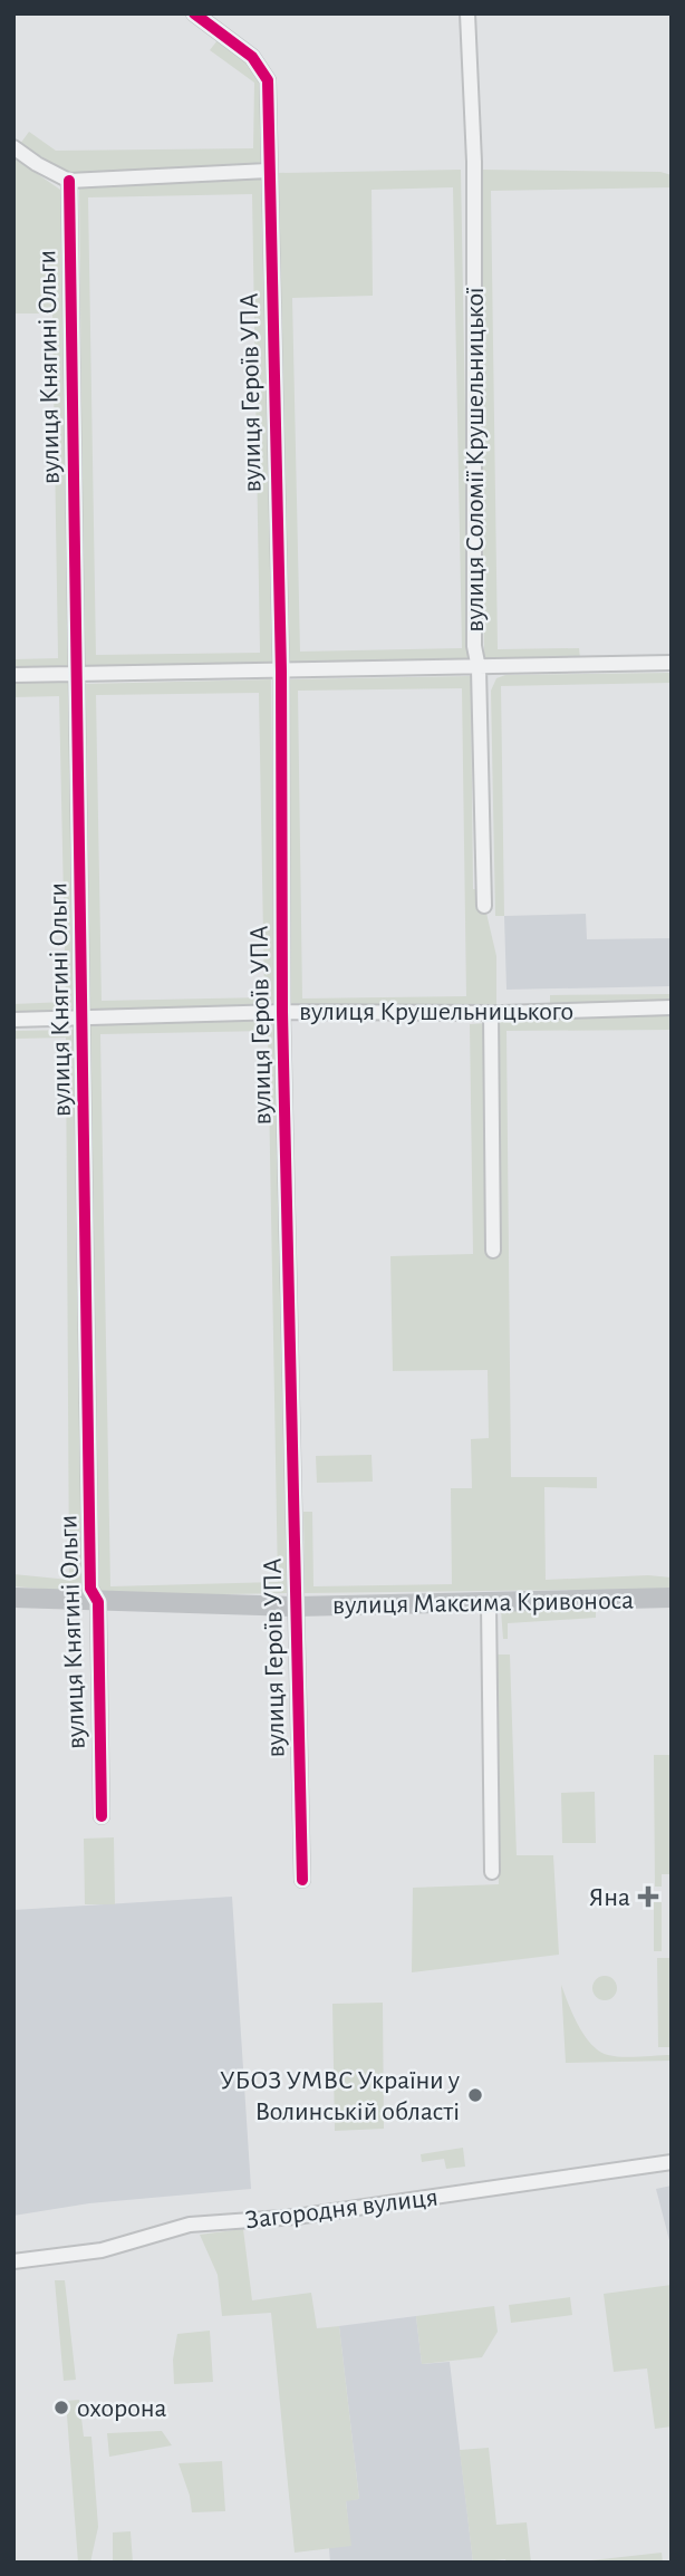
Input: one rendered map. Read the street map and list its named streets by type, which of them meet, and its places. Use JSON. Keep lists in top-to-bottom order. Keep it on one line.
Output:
{"streets":{"street":["вулиця Княгині Ольги","вулиця Героїв УПА","вулиця Соломії Крушельницької","вулиця Крушельницького","вулиця Максима Кривоноса","Загородня вулиця"]},"crossings":[["вулиця Княгині Ольги","вулиця Крушельницького"],["вулиця Княгині Ольги","вулиця Максима Кривоноса"],["вулиця Героїв УПА","вулиця Крушельницького"],["вулиця Героїв УПА","вулиця Максима Кривоноса"]],"places":{"health":["Яна"],"other":["УБОЗ УМВС України у Волинськiй області","охорона"]}}
